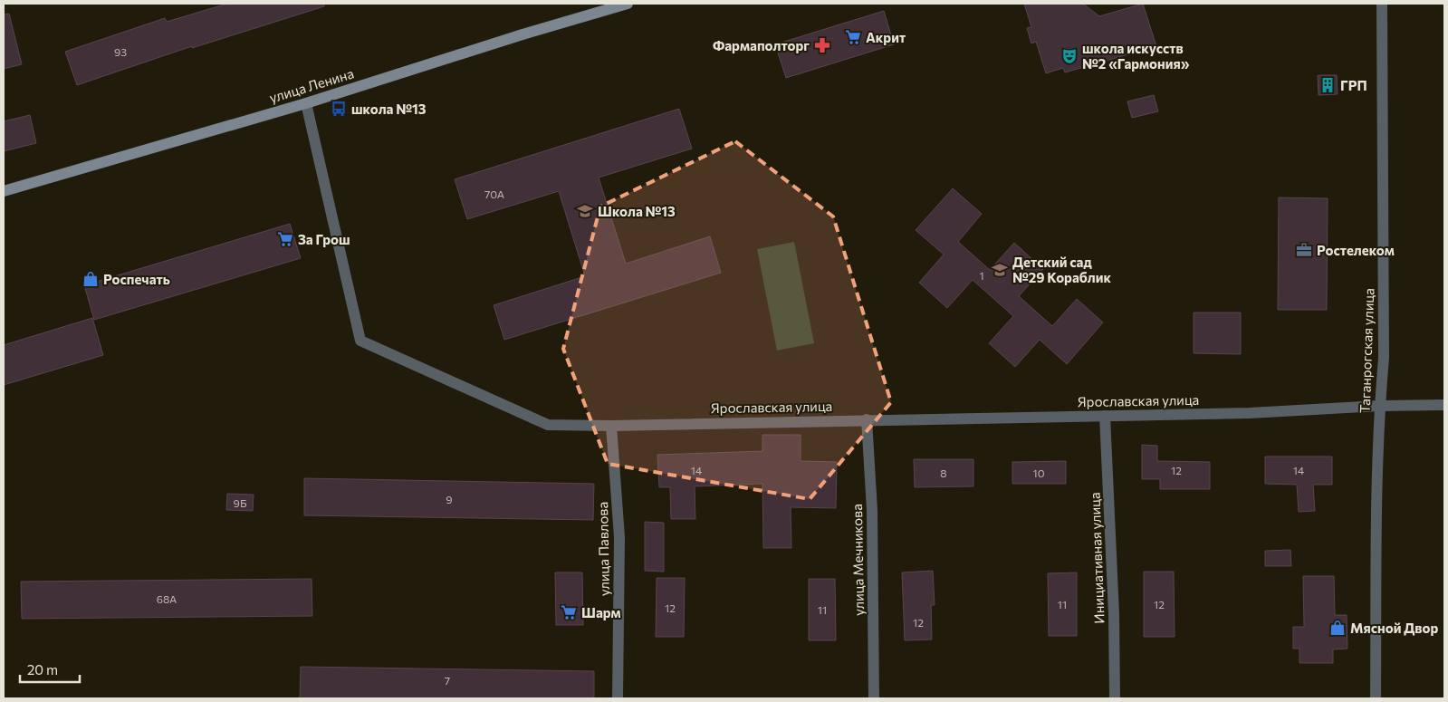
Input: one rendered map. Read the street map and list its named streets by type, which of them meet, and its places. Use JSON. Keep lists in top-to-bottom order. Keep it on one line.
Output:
{"streets":{"street":["улица Ленина","Таганрогская улица","Ярославская улица","улица Павлова","Инициативная улица","улица Мечникова"]},"crossings":[["улица Ленина","Ярославская улица"],["Таганрогская улица","Ярославская улица"],["Ярославская улица","улица Павлова"],["Ярославская улица","Инициативная улица"],["Ярославская улица","улица Мечникова"]],"places":{"supermarket":["Акрит","За Грош","Шарм"],"pharmacy":["Фармаполторг"],"theatre":["школа искусств №2 «Гармония»"],"building":["ГРП"],"bus stop":["школа №13"],"school or university":["Школа №13","Детский сад №29 Кораблик"],"office":["Ростелеком"],"shop":["Роспечать","Мясной Двор"]},"house_numbers":["93","70А","1","14","12","14","8","10","9","9Б","68А","11","12","12","11","12","7"],"scale_bar":"20 m"}
